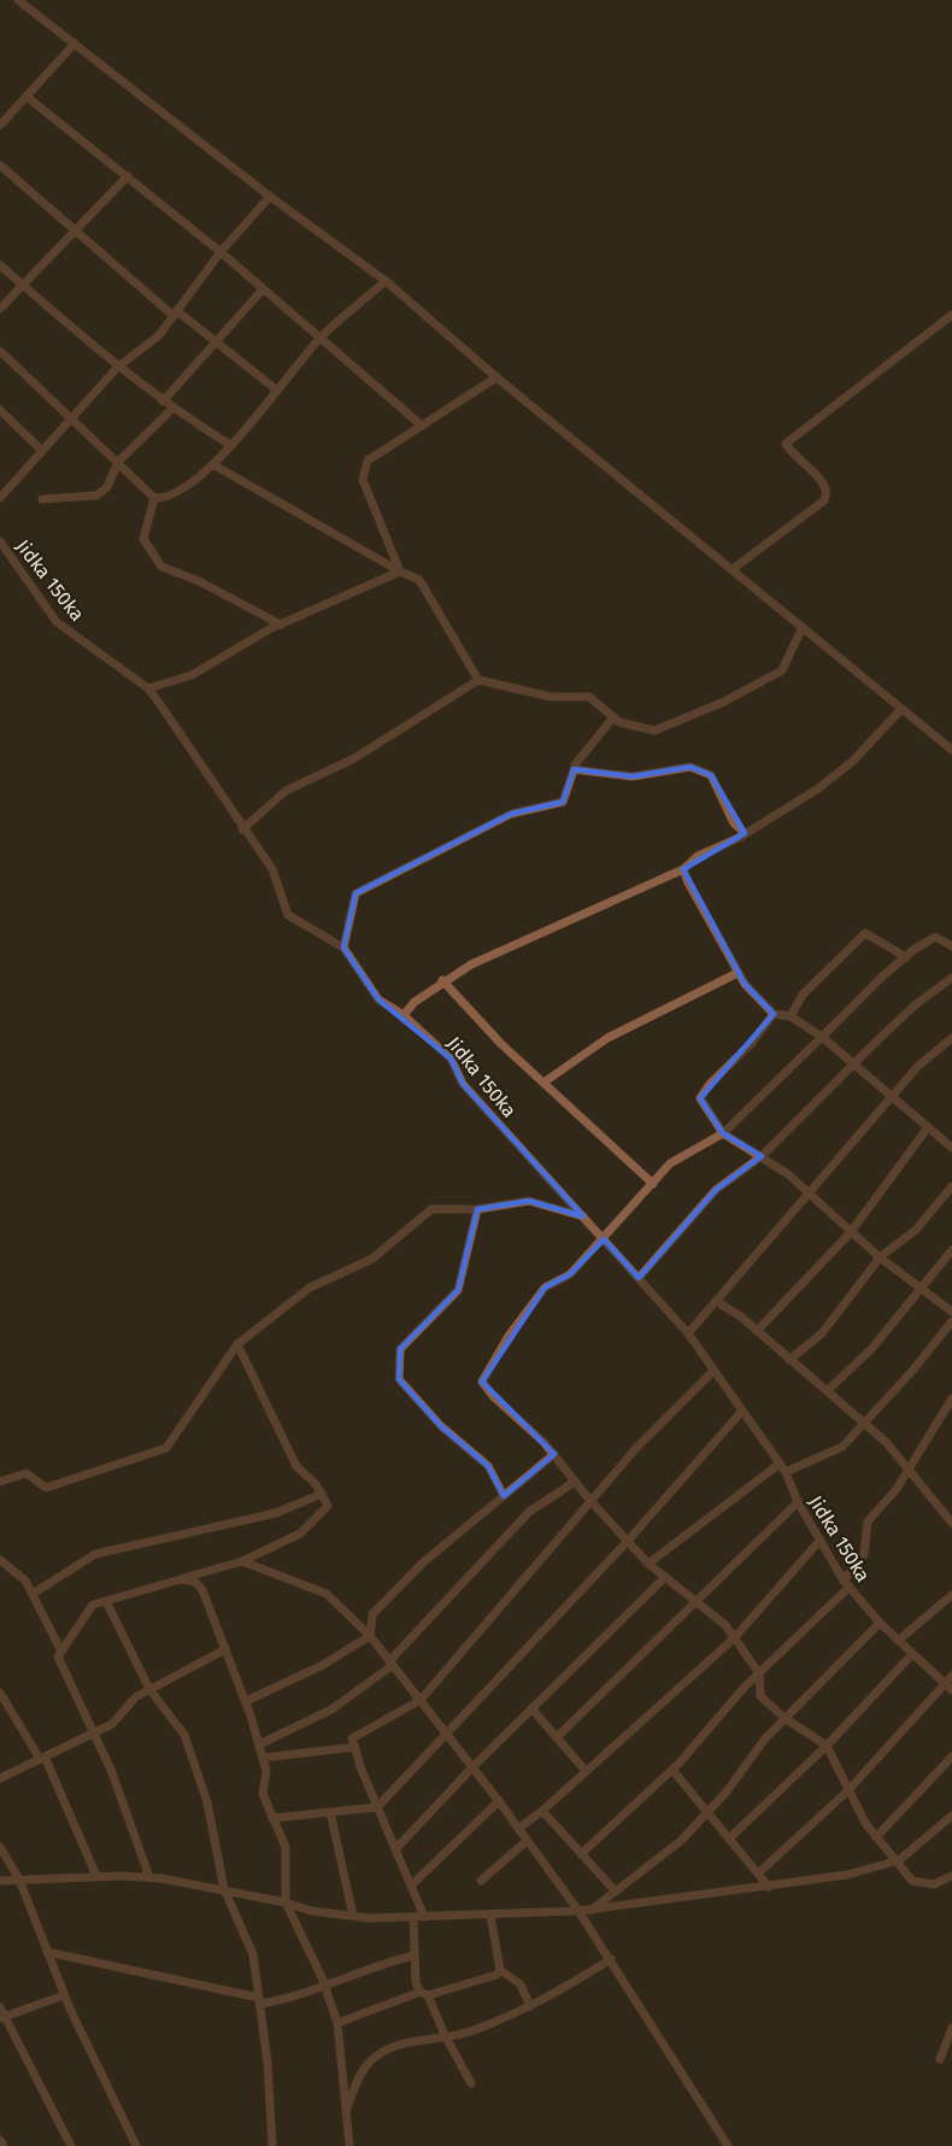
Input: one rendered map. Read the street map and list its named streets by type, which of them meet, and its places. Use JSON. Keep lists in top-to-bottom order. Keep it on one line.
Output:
{"streets":{"street":["Jidka 150ka"]}}
